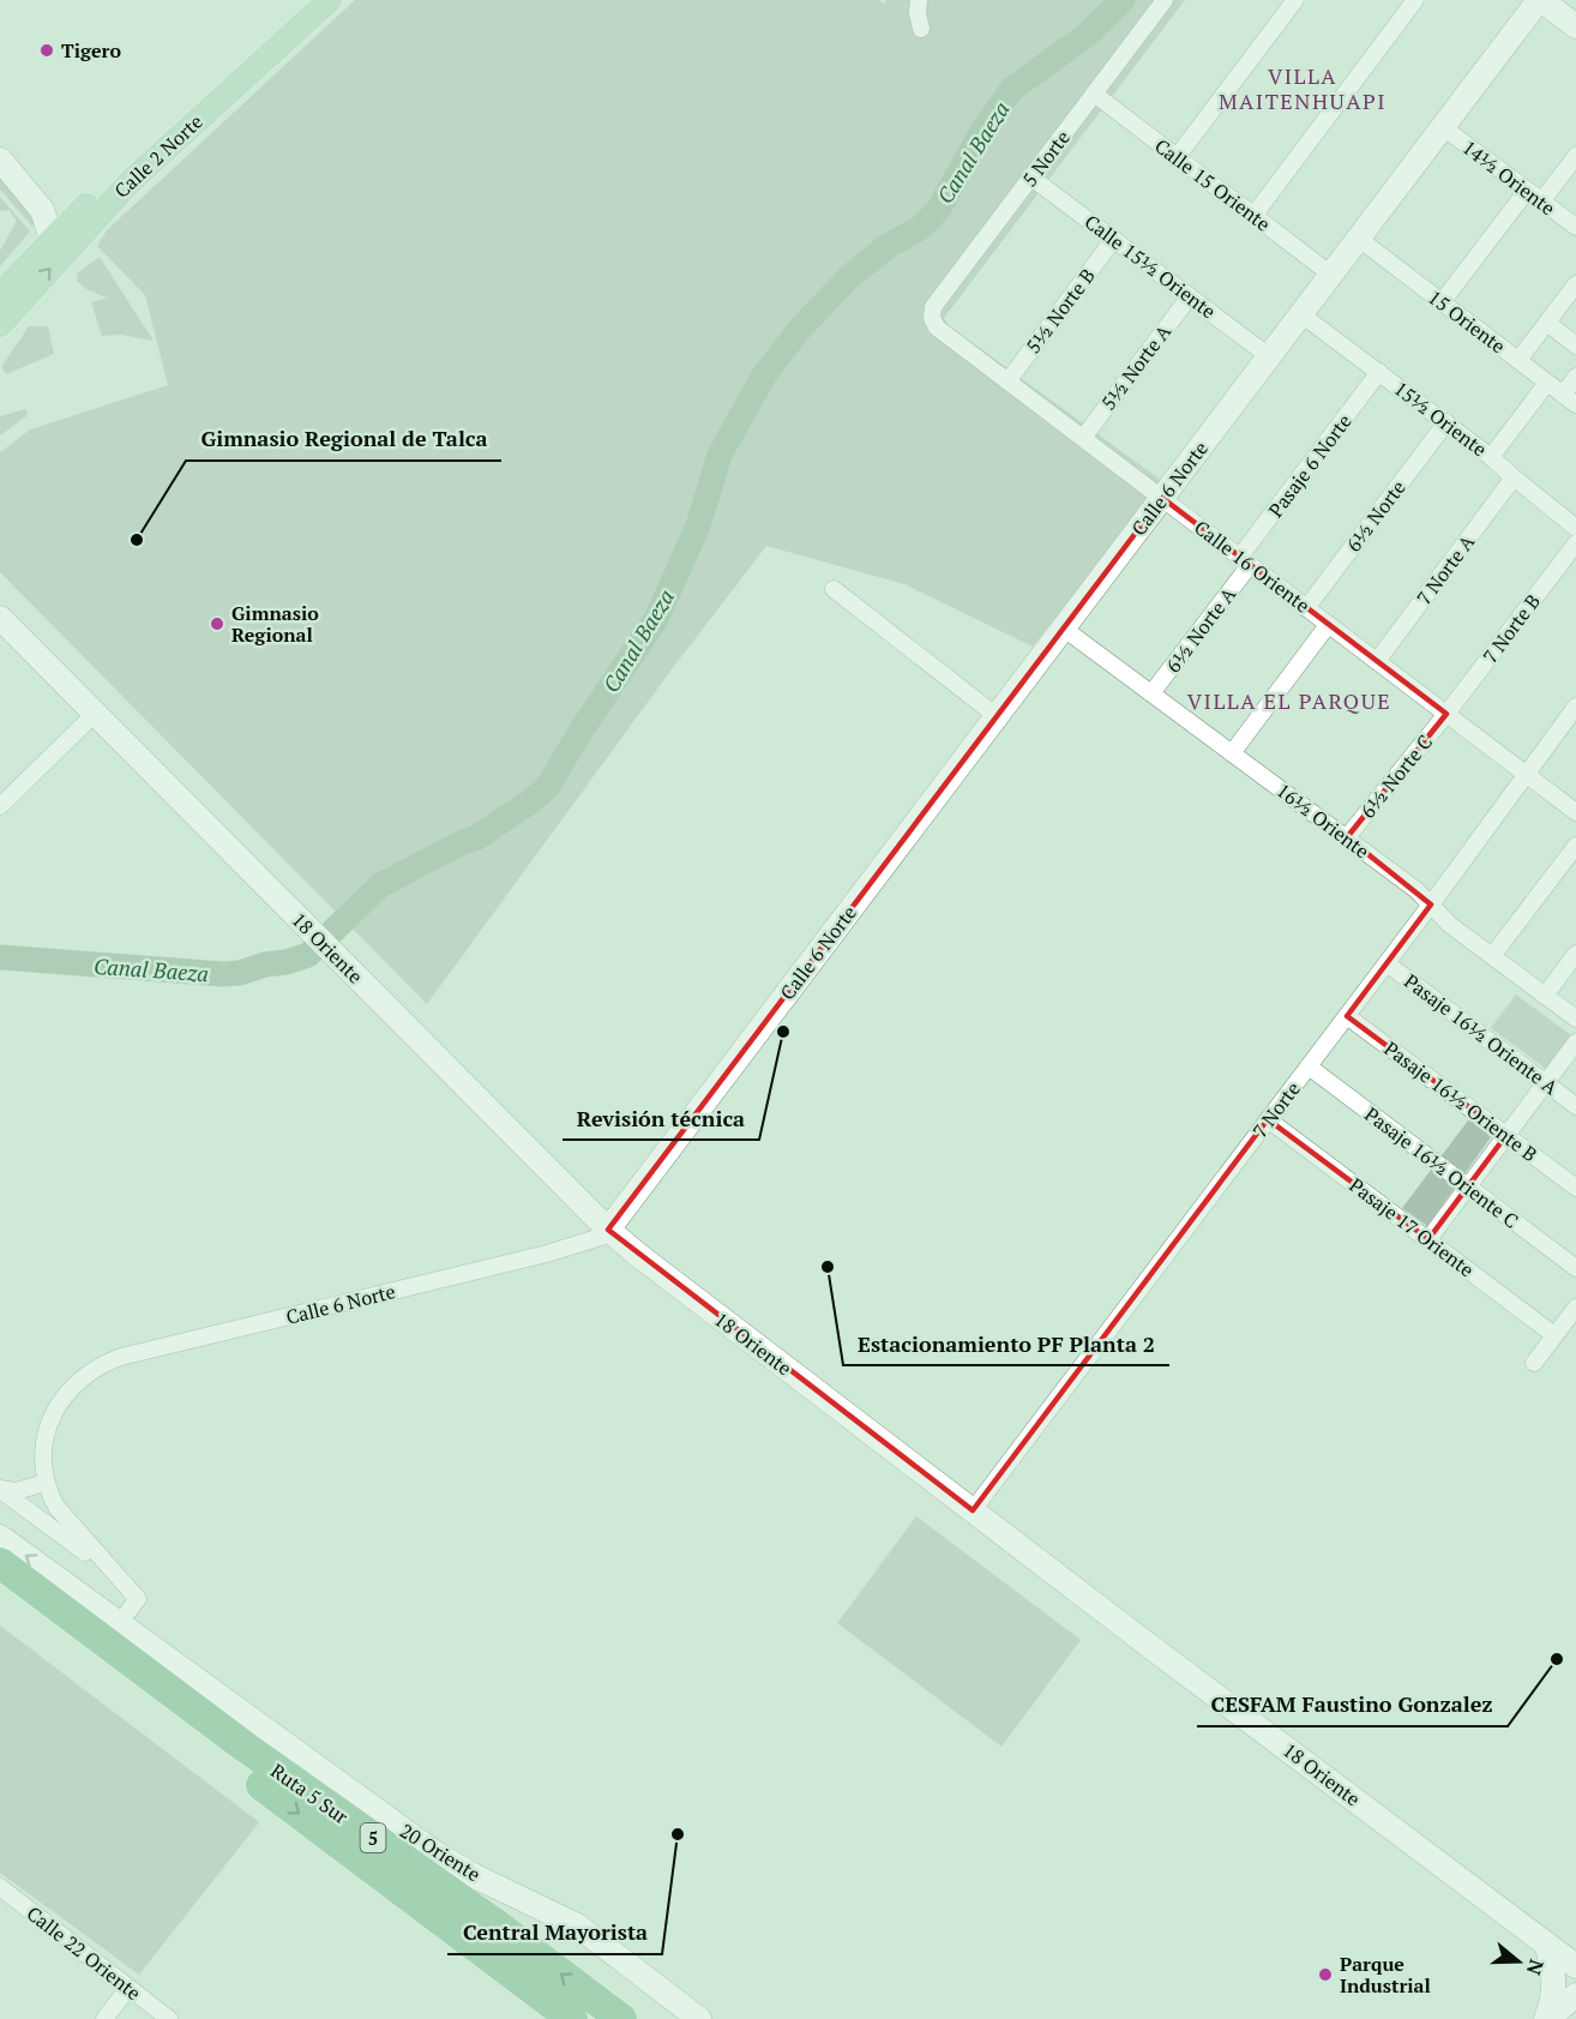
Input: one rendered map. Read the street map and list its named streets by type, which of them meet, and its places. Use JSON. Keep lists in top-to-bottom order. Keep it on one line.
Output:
{"streets":{"highway":["Ruta 5 Sur","5"],"main road":["Calle 2 Norte"],"street":["5 Norte","14½ Oriente","Calle 15 Oriente","Calle 15½ Oriente","5½ Norte B","15 Oriente","5½ Norte A","15½ Oriente","Pasaje 6 Norte","Calle 6 Norte","6½ Norte","Calle 16 Oriente","7 Norte A","7 Norte B","6½ Norte A","6½ Norte C","16½ Oriente","18 Oriente","Pasaje 16½ Oriente A","Pasaje 16½ Oriente B","7 Norte","Pasaje 16½ Oriente C","Pasaje 17 Oriente","20 Oriente","Calle 22 Oriente"]},"crossings":[["5 Norte","Calle 15 Oriente"],["5 Norte","Calle 15½ Oriente"],["5 Norte","Calle 16 Oriente"],["14½ Oriente","Calle 6 Norte"],["Calle 15 Oriente","Calle 6 Norte"],["Calle 15½ Oriente","5½ Norte B"],["Calle 15½ Oriente","5½ Norte A"],["Calle 15½ Oriente","Calle 6 Norte"],["5½ Norte B","Calle 16 Oriente"],["15 Oriente","Calle 6 Norte"],["5½ Norte A","Calle 16 Oriente"],["15½ Oriente","Pasaje 6 Norte"],["15½ Oriente","Calle 6 Norte"],["15½ Oriente","6½ Norte"],["15½ Oriente","7 Norte A"],["Pasaje 6 Norte","Calle 16 Oriente"],["Pasaje 6 Norte","6½ Norte A"],["Calle 6 Norte","Calle 16 Oriente"],["Calle 6 Norte","16½ Oriente"],["Calle 6 Norte","18 Oriente"],["Calle 6 Norte","20 Oriente"],["6½ Norte","Calle 16 Oriente"],["Calle 16 Oriente","7 Norte A"],["Calle 16 Oriente","7 Norte B"],["Calle 16 Oriente","6½ Norte A"],["Calle 16 Oriente","6½ Norte C"],["Calle 16 Oriente","7 Norte"],["7 Norte B","6½ Norte C"],["6½ Norte A","16½ Oriente"],["6½ Norte C","16½ Oriente"],["16½ Oriente","7 Norte"],["18 Oriente","7 Norte"],["Pasaje 16½ Oriente A","7 Norte"],["Pasaje 16½ Oriente B","7 Norte"],["7 Norte","Pasaje 16½ Oriente C"],["7 Norte","Pasaje 17 Oriente"]],"districts":["VILLA MAITENHUAPI","VILLA EL PARQUE"],"water":["Canal Baeza"],"places":["Tigero","Gimnasio Regional de Talca","Gimnasio Regional","Revisión técnica","Estacionamiento PF Planta 2","CESFAM Faustino Gonzalez","Central Mayorista","Parque Industrial"],"north":"right"}
